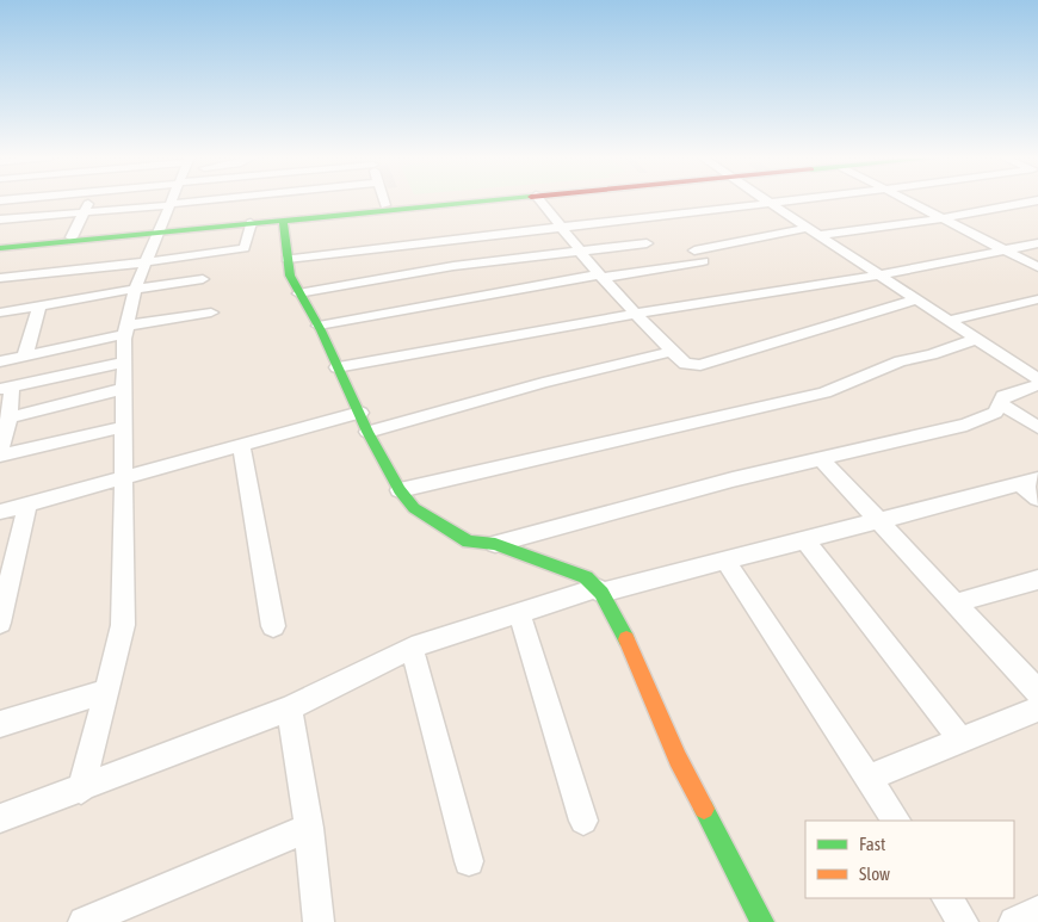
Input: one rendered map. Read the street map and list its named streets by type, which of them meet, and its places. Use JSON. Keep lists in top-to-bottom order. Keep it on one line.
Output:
{"legend":["Fast","Slow"]}
